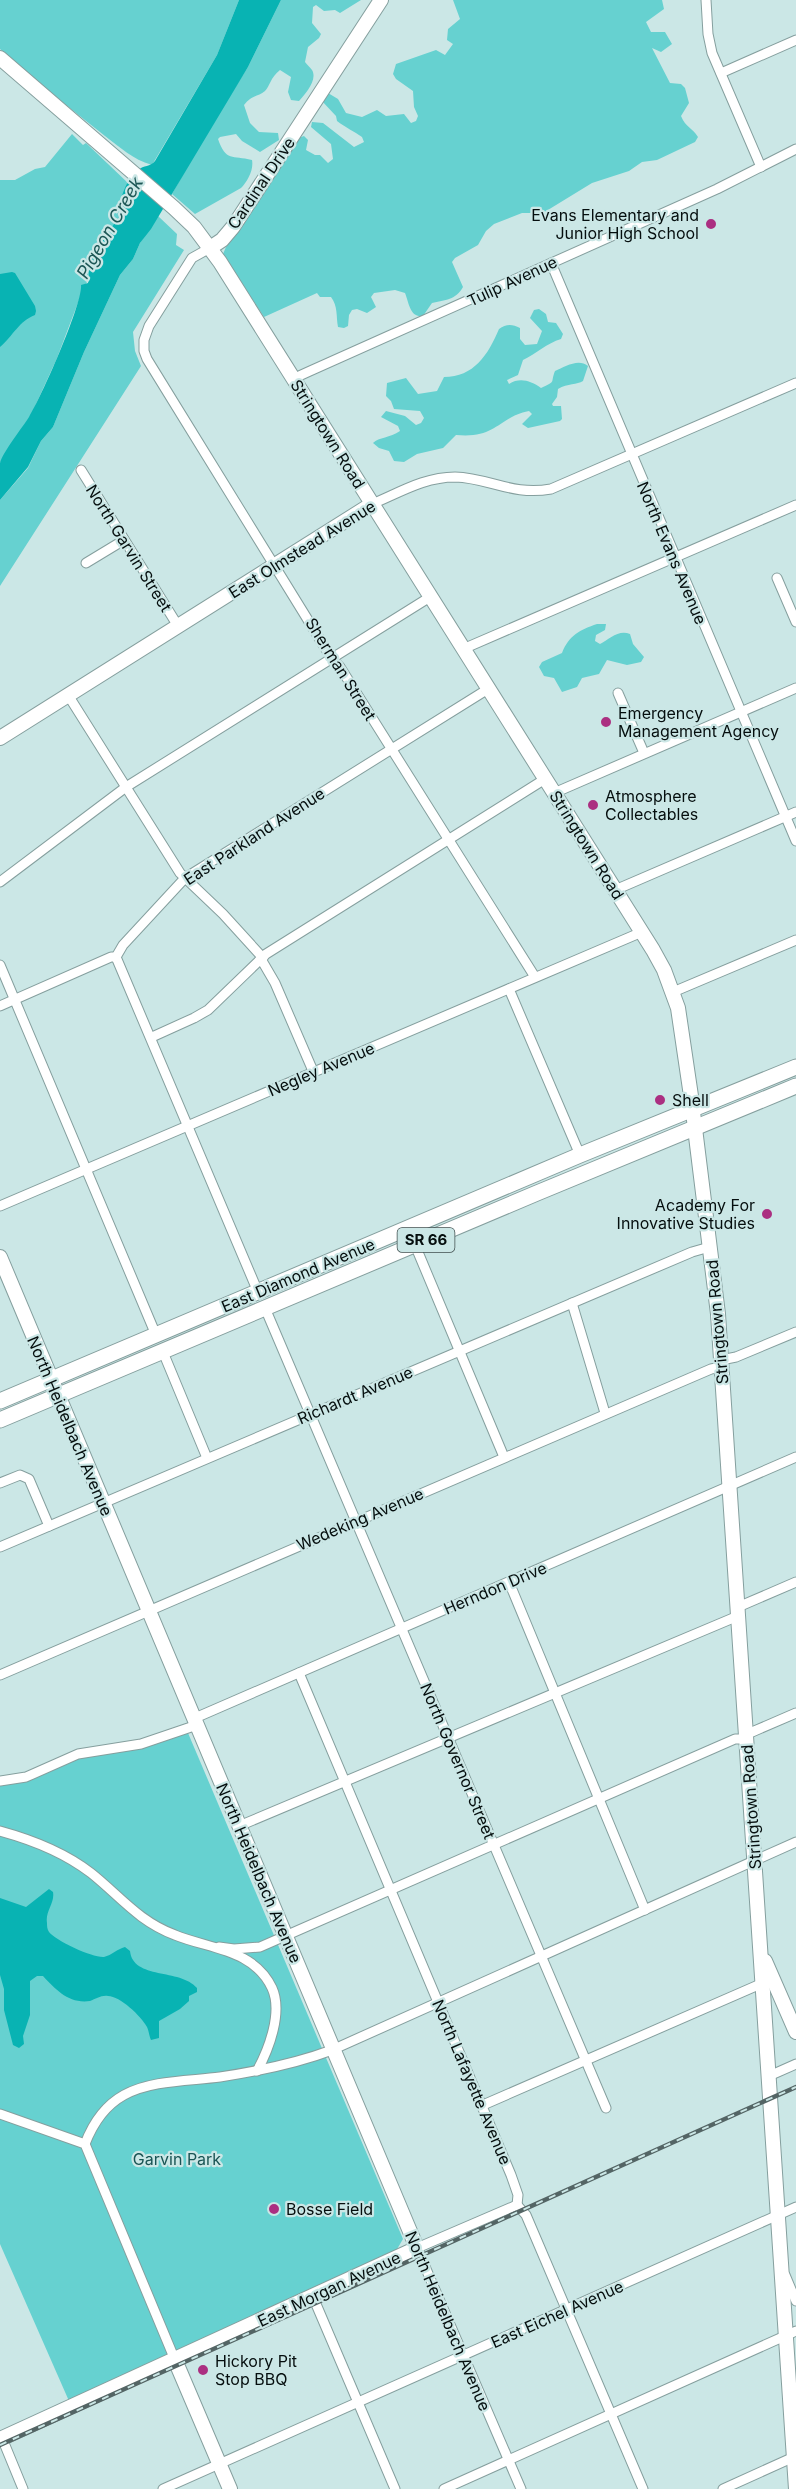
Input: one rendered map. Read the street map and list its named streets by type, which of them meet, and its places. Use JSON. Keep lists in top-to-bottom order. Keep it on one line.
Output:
{"streets":{"main road":["Cardinal Drive","Stringtown Road","East Olmstead Avenue","SR 66","East Diamond Avenue","North Heidelbach Avenue","East Morgan Avenue"],"street":["Tulip Avenue","North Garvin Street","North Evans Avenue","Sherman Street","East Parkland Avenue","Negley Avenue","Richardt Avenue","Wedeking Avenue","Herndon Drive","North Governor Street","North Lafayette Avenue","East Eichel Avenue"]},"crossings":[["Cardinal Drive","Stringtown Road"],["Cardinal Drive","Sherman Street"],["Tulip Avenue","Stringtown Road"],["Tulip Avenue","North Evans Avenue"],["Stringtown Road","East Olmstead Avenue"],["Stringtown Road","East Parkland Avenue"],["Stringtown Road","Negley Avenue"],["Stringtown Road","East Diamond Avenue"],["Stringtown Road","Richardt Avenue"],["Stringtown Road","Wedeking Avenue"],["Stringtown Road","Herndon Drive"],["Stringtown Road","East Eichel Avenue"],["North Garvin Street","East Olmstead Avenue"],["East Olmstead Avenue","North Evans Avenue"],["East Olmstead Avenue","Sherman Street"],["Sherman Street","East Parkland Avenue"],["Sherman Street","Negley Avenue"],["East Diamond Avenue","North Heidelbach Avenue"],["East Diamond Avenue","North Governor Street"],["Richardt Avenue","North Heidelbach Avenue"],["Richardt Avenue","North Governor Street"],["North Heidelbach Avenue","Wedeking Avenue"],["North Heidelbach Avenue","Herndon Drive"],["North Heidelbach Avenue","East Morgan Avenue"],["North Heidelbach Avenue","East Eichel Avenue"],["Wedeking Avenue","North Governor Street"],["Herndon Drive","North Governor Street"],["Herndon Drive","North Lafayette Avenue"],["North Lafayette Avenue","East Morgan Avenue"],["North Lafayette Avenue","East Eichel Avenue"]],"water":["Pigeon Creek"],"parks":["Garvin Park"],"places":["Evans Elementary and Junior High School","Emergency Management Agency","Atmosphere Collectables","Shell","Academy For Innovative Studies","Bosse Field","Hickory Pit Stop BBQ"]}
